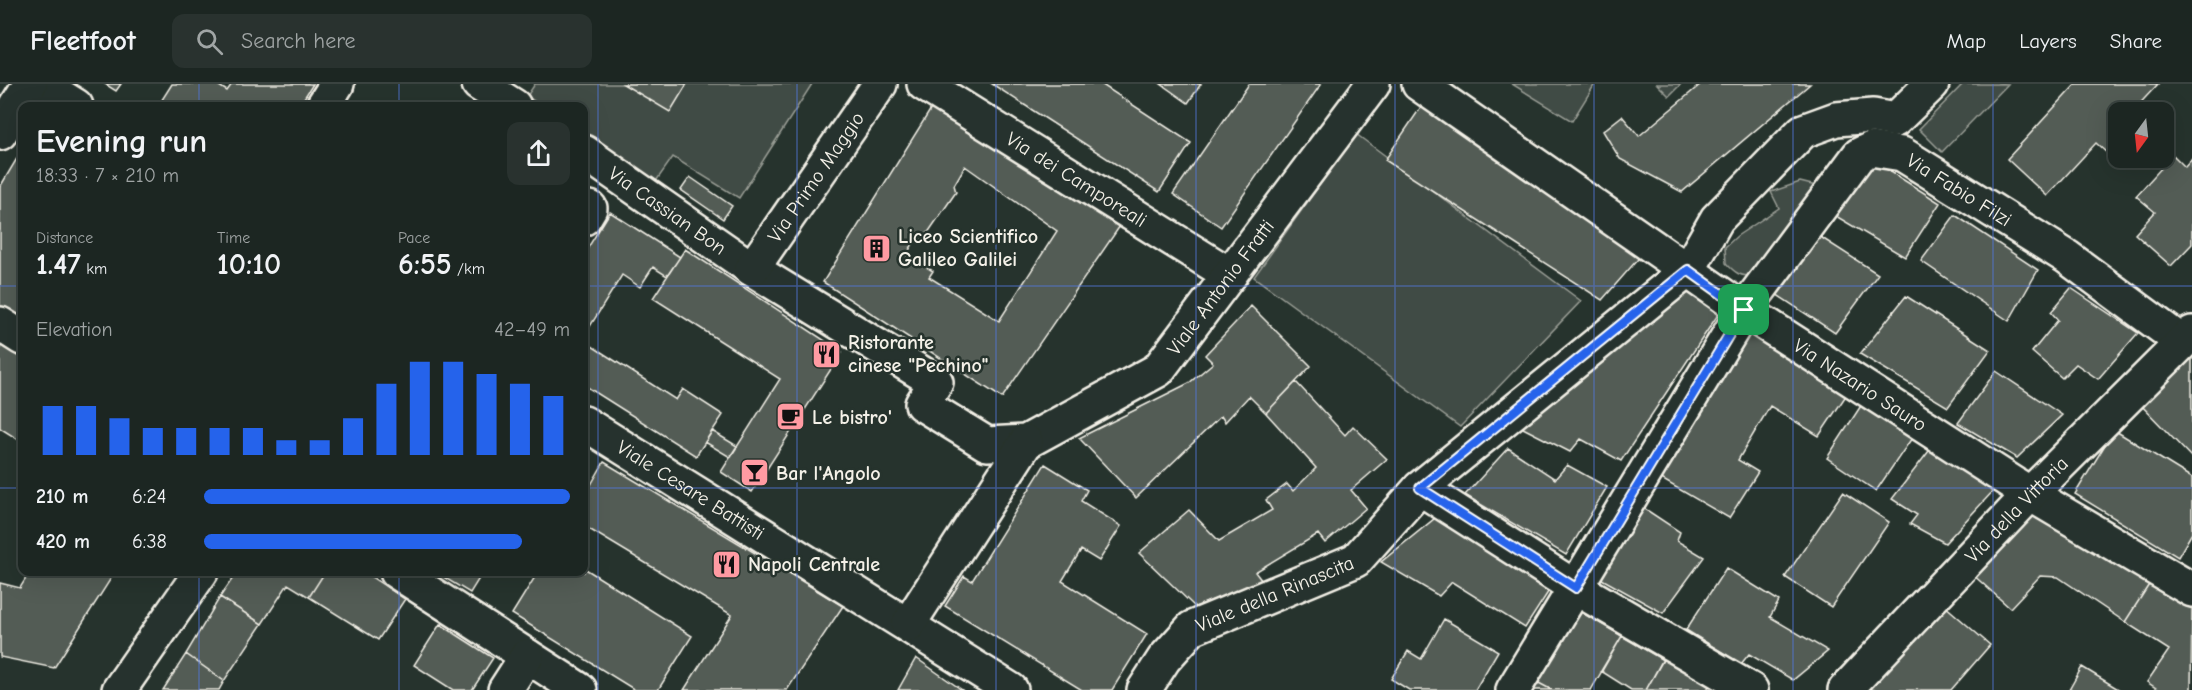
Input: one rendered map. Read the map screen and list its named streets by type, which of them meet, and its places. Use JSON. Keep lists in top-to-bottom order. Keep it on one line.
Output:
{"streets":{"street":["Via Primo Maggio","Via dei Camporeali","Via Fabio Filzi","Via Cassian Bon","Viale Antonio Fratti","Via Nazario Sauro","Viale Cesare Battisti","Via della Vittoria","Viale della Rinascita"]},"crossings":[["Via Primo Maggio","Via Cassian Bon"],["Via dei Camporeali","Viale Antonio Fratti"],["Via Fabio Filzi","Via della Vittoria"],["Via Cassian Bon","Viale Antonio Fratti"],["Via Nazario Sauro","Via della Vittoria"],["Via Nazario Sauro","Viale della Rinascita"]],"places":{"building":["Liceo Scientifico Galileo Galilei"],"restaurant":["Ristorante cinese \"Pechino\"","Napoli Centrale"],"cafe":["Le bistro'"],"bar":["Bar l'Angolo"]},"north":"bottom","page":{"header":"Fleetfoot","search":"Search here","nav":["Map","Layers","Share"],"heading":["Evening run","18:33 · 7 × 210 m"],"stats":[["Distance","1.47 km"],["Time","10:10"],["Pace","6:55 /km"]],"chart":["Elevation","42–49 m"],"list":[{"name":"210 m","note":"6:24"},{"name":"420 m","note":"6:38"}]}}
